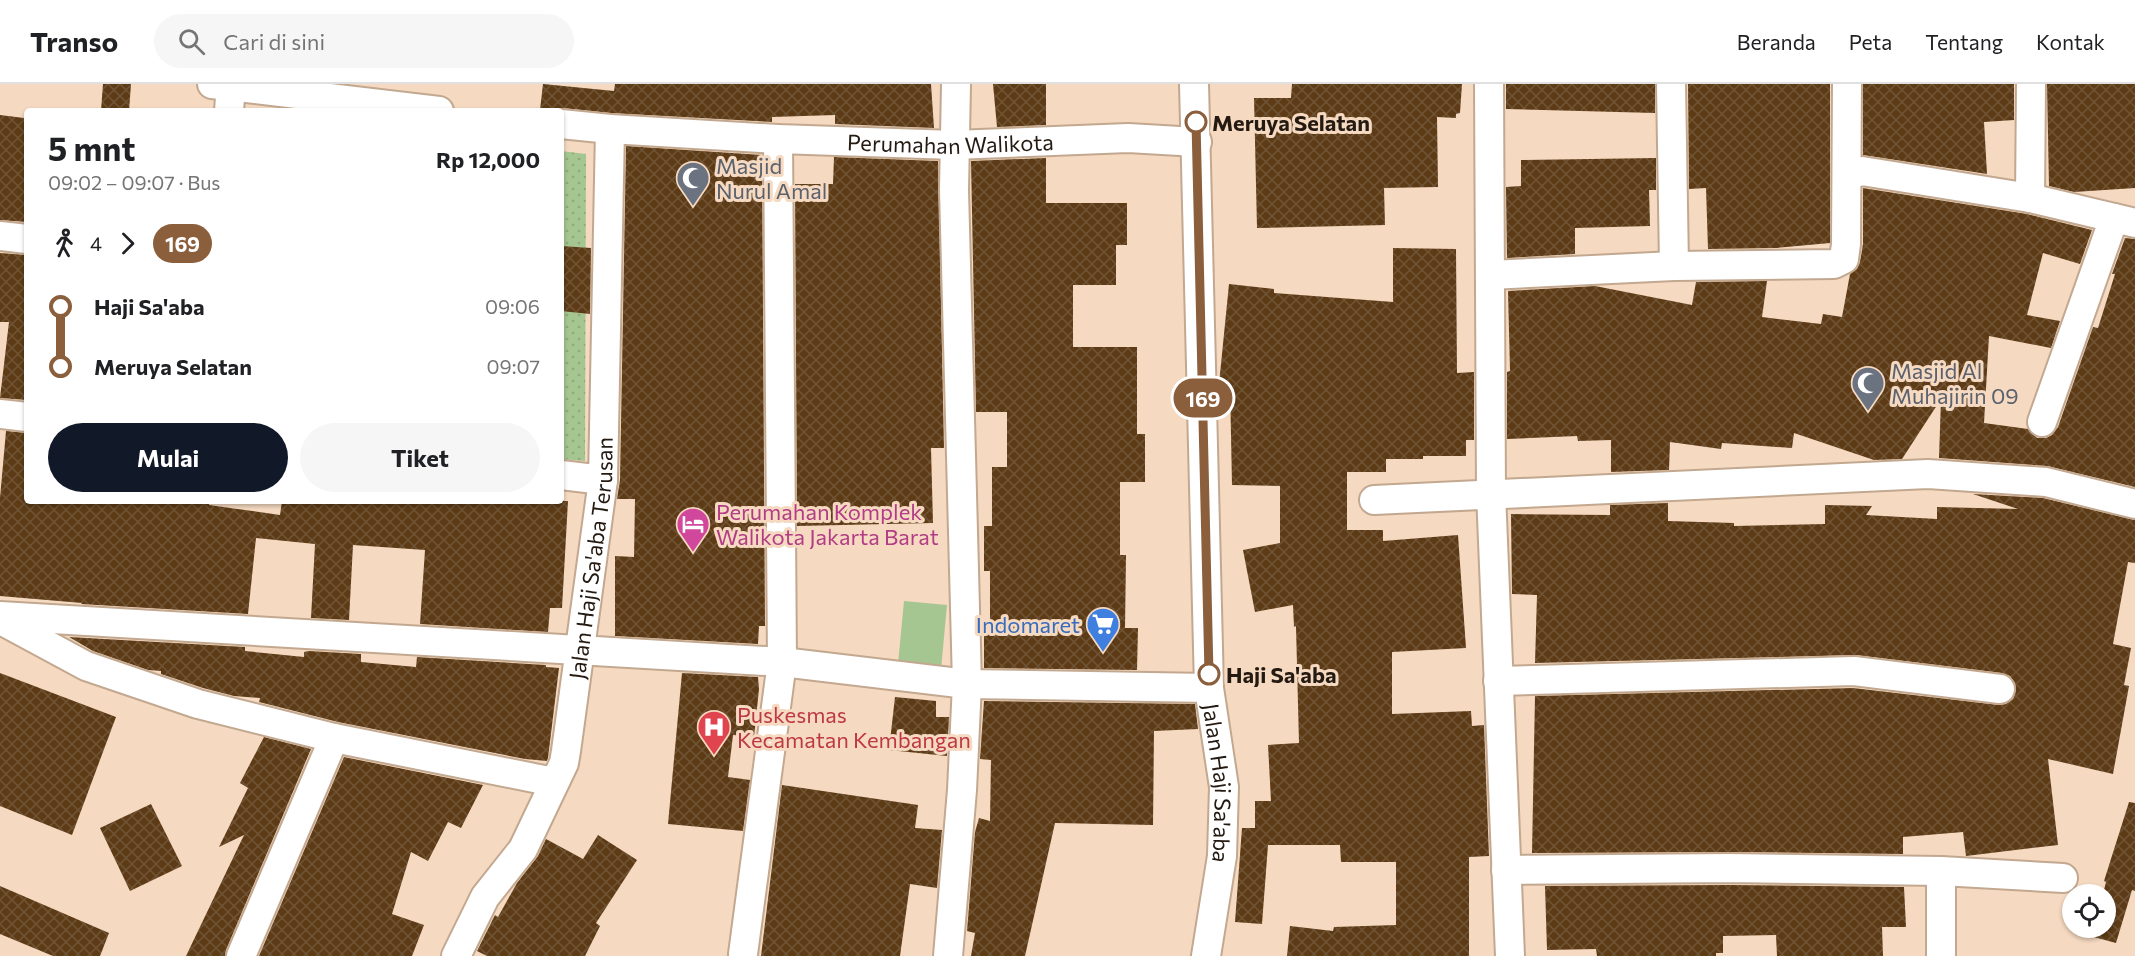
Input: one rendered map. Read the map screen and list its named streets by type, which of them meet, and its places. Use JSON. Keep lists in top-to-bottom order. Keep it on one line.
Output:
{"streets":{"street":["Perumahan Walikota","Jalan Haji Sa'aba Terusan","Jalan Haji Sa'aba"]},"crossings":[["Perumahan Walikota","Jalan Haji Sa'aba Terusan"],["Perumahan Walikota","Jalan Haji Sa'aba"]],"places":{"other":["Meruya Selatan","Haji Sa'aba"],"mosque":["Masjid Nurul Amal","Masjid Al Muhajirin 09"],"hotel":["Perumahan Komplek Walikota Jakarta Barat"],"supermarket":["Indomaret"],"hospital":["Puskesmas Kecamatan Kembangan"]},"lines":["bus line 169"],"page":{"header":"Transo","search":"Cari di sini","nav":["Beranda","Peta","Tentang","Kontak"],"on_map":"169","heading":["5 mnt","09:02 – 09:07 · Bus","Rp 12,000"],"legs":["4","169"],"list":[{"name":"Haji Sa'aba","value":"09:06"},{"name":"Meruya Selatan","value":"09:07"}],"buttons":["Mulai","Tiket"]}}
